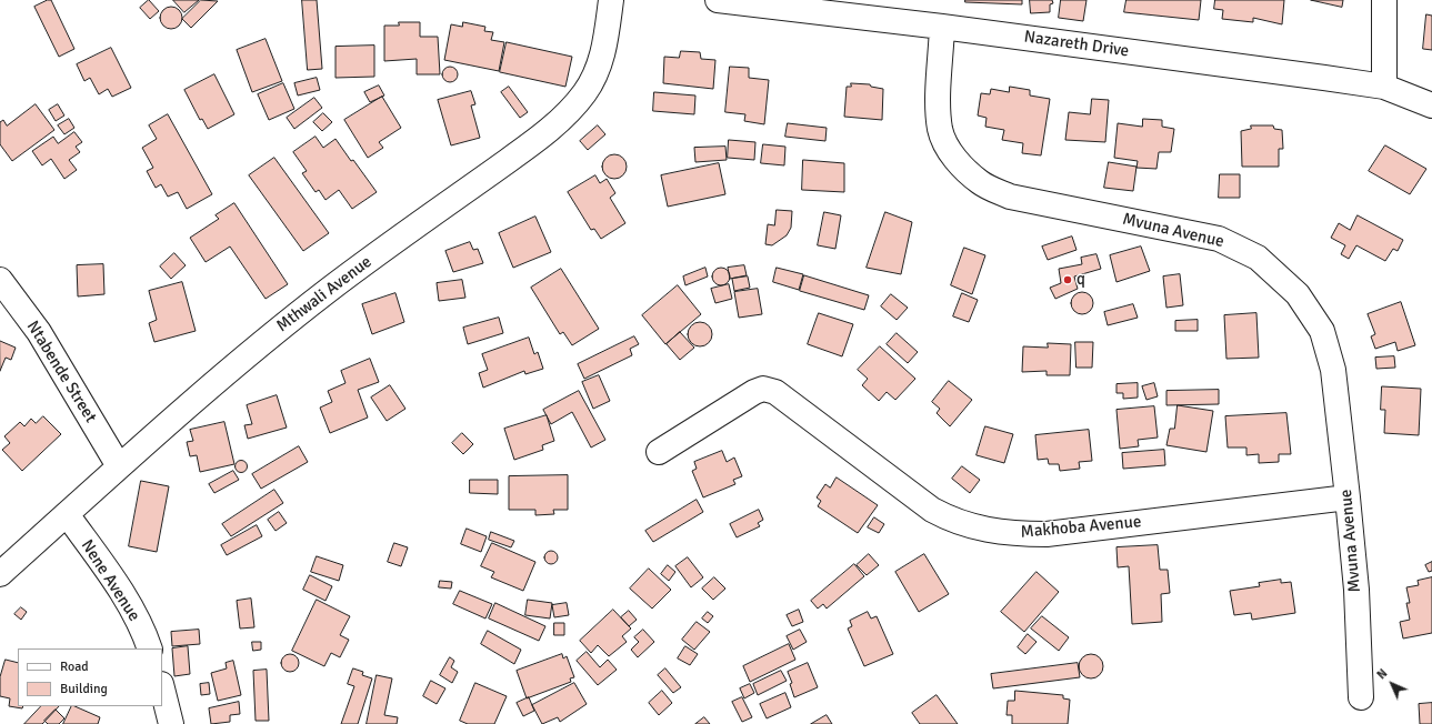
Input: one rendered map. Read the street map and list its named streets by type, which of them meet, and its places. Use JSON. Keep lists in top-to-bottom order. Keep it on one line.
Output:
{"streets":{"street":["Nazareth Drive","Mvuna Avenue","Mthwali Avenue","Ntabende Street","Makhoba Avenue","Nene Avenue"]},"crossings":[["Nazareth Drive","Mvuna Avenue"],["Mvuna Avenue","Makhoba Avenue"],["Mthwali Avenue","Ntabende Street"],["Mthwali Avenue","Nene Avenue"]],"places":["q"],"legend":["Road","Building"],"north":"top left"}
